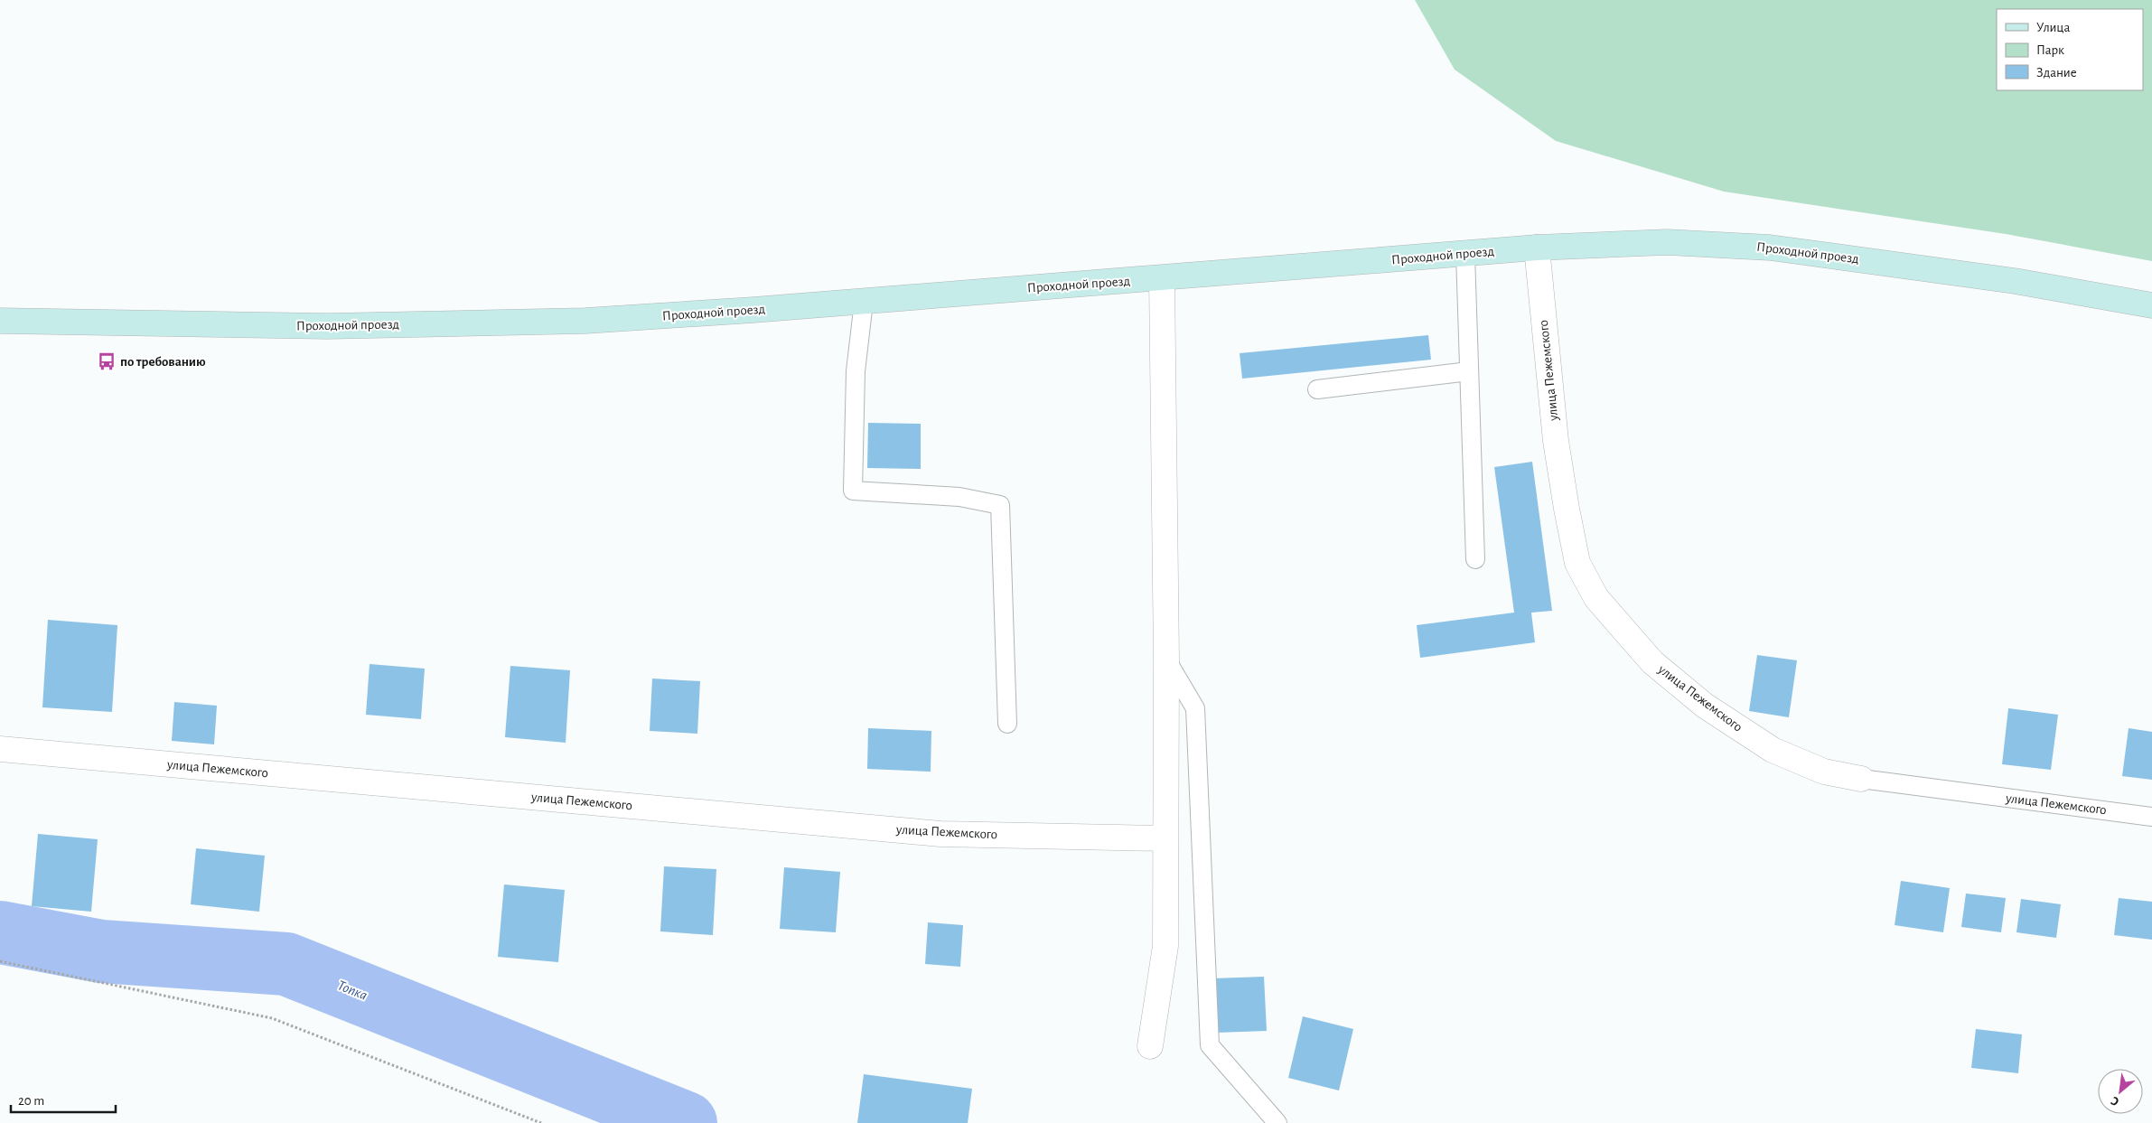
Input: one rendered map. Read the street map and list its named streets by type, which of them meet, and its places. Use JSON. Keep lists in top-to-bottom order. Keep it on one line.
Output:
{"streets":{"street":["Проходной проезд","улица Пежемского"]},"crossings":[["Проходной проезд","улица Пежемского"]],"water":["Топка"],"places":{"bus stop":["по требованию"]},"legend":["Улица","Парк","Здание"],"scale_bar":"20 m","north":"bottom left"}
